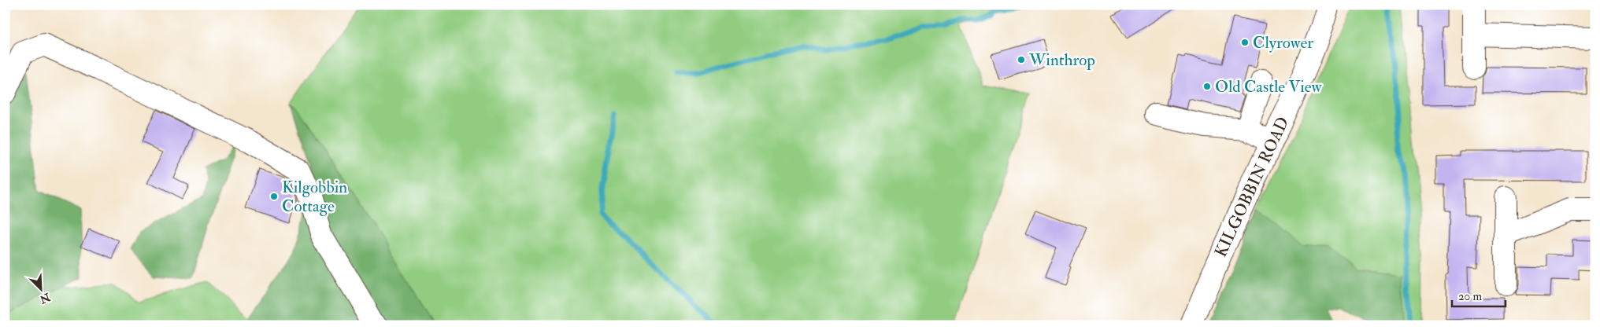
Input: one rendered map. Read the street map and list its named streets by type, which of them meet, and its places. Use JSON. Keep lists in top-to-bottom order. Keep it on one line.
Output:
{"streets":{"street":["KILGOBBIN ROAD"]},"places":["Clyrower","Winthrop","Old Castle View","Kilgobbin Cottage"],"scale_bar":"20 m","north":"bottom right"}
